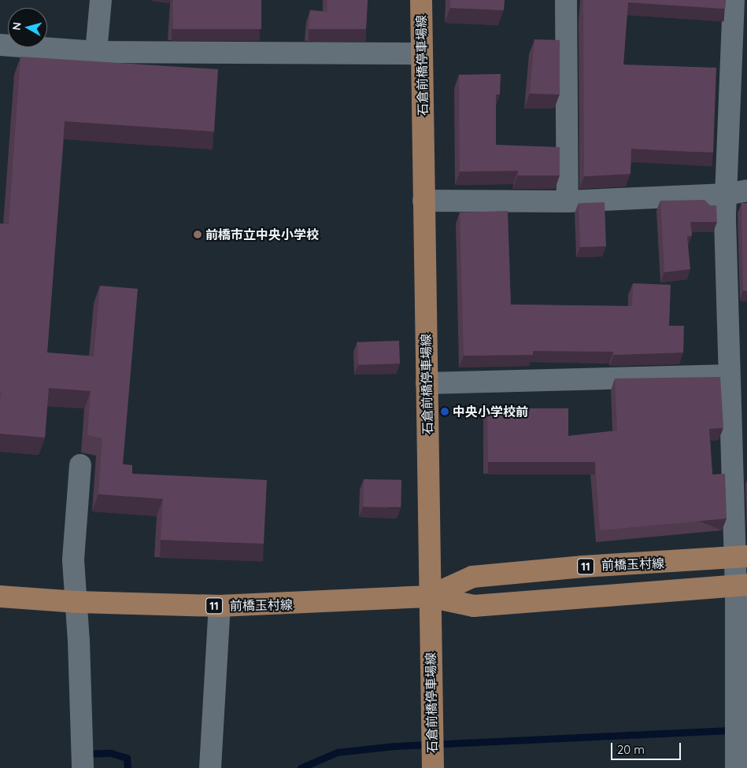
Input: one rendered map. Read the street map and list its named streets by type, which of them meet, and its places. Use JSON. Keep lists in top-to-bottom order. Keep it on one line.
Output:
{"streets":{"main road":["石倉前橋停車場線","前橋玉村線","11"]},"crossings":[["石倉前橋停車場線","前橋玉村線"]],"places":["前橋市立中央小学校","中央小学校前"],"scale_bar":"20 m","north":"left"}
